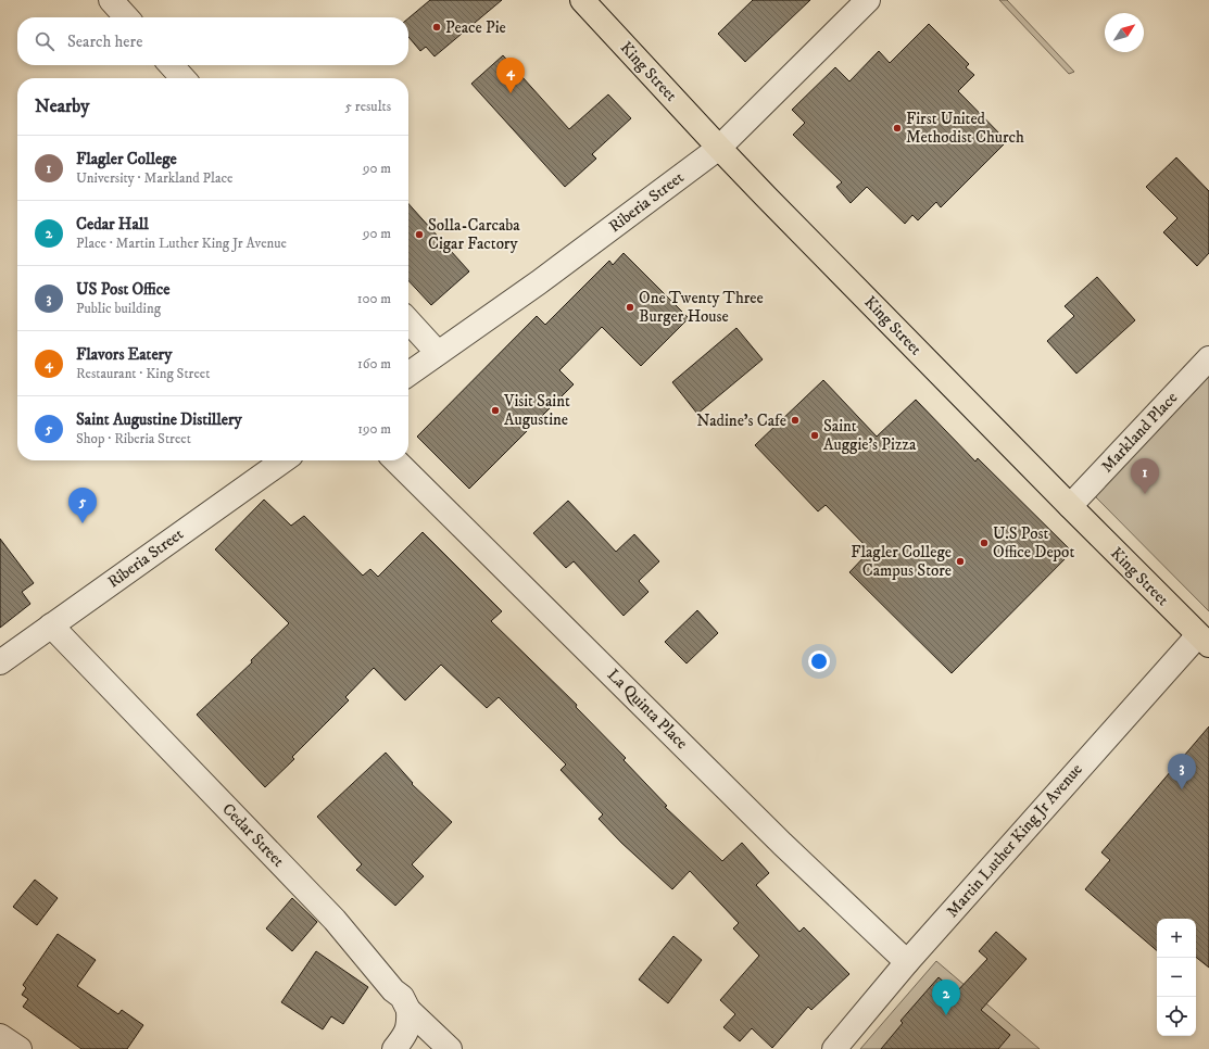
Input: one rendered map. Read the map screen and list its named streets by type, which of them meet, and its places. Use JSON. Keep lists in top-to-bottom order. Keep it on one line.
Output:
{"streets":{"main road":["King Street"],"street":["Riberia Street","Markland Place","La Quinta Place","Cedar Street","Martin Luther King Jr Avenue"]},"crossings":[["King Street","Riberia Street"],["King Street","Markland Place"],["King Street","Martin Luther King Jr Avenue"],["Riberia Street","Cedar Street"],["La Quinta Place","Martin Luther King Jr Avenue"]],"places":["Peace Pie","First United Methodist Church","Solla-Carcaba Cigar Factory","One Twenty Three Burger House","Visit Saint Augustine","Nadine's Cafe","Saint Auggie's Pizza","U.S Post Office Depot","Flagler College Campus Store"],"north":"top right","page":{"search":"Search here","pins":["4","1","5","3","2"],"heading":["Nearby","5 results"],"list":[{"mark":"1","name":"Flagler College","note":"University · Markland Place","value":"90 m"},{"mark":"2","name":"Cedar Hall","note":"Place · Martin Luther King Jr Avenue","value":"90 m"},{"mark":"3","name":"US Post Office","note":"Public building","value":"100 m"},{"mark":"4","name":"Flavors Eatery","note":"Restaurant · King Street","value":"160 m"},{"mark":"5","name":"Saint Augustine Distillery","note":"Shop · Riberia Street","value":"190 m"}],"map_buttons":["+","−"]}}
